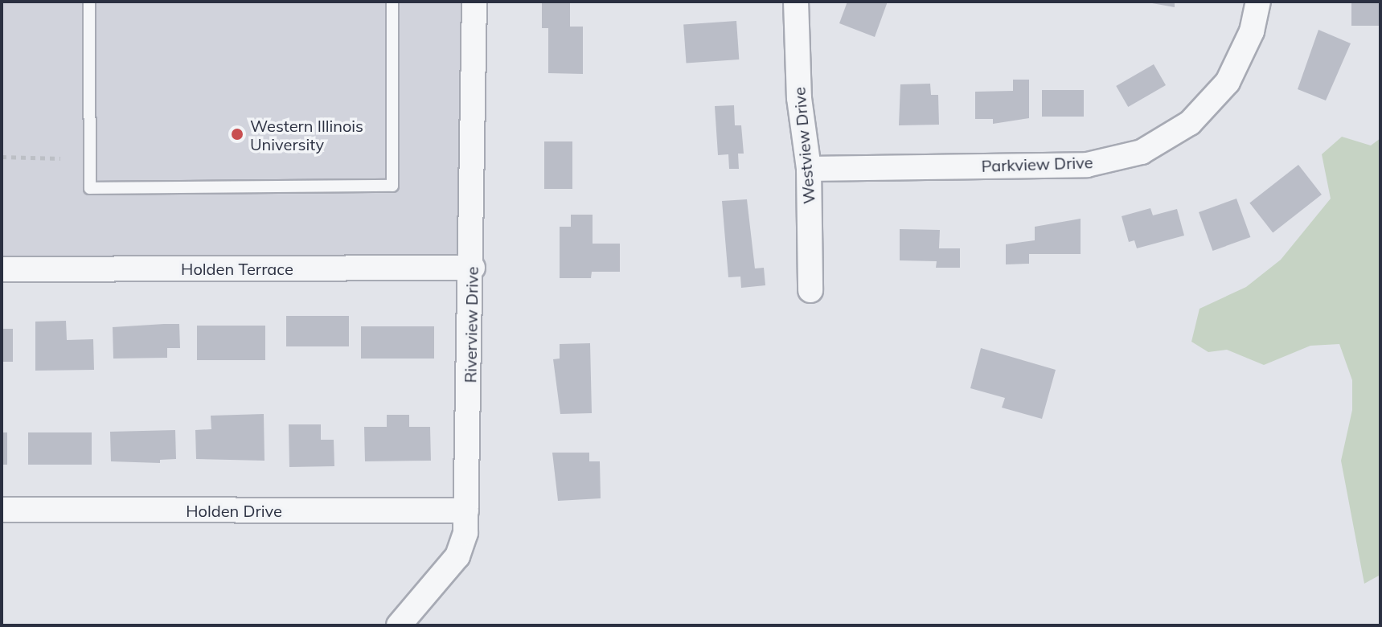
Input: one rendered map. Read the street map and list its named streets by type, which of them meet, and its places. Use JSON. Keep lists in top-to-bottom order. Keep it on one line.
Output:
{"streets":{"street":["Westview Drive","Parkview Drive","Holden Terrace","Riverview Drive","Holden Drive"]},"crossings":[["Westview Drive","Parkview Drive"],["Holden Terrace","Riverview Drive"],["Riverview Drive","Holden Drive"]],"places":["Western Illinois University"]}
